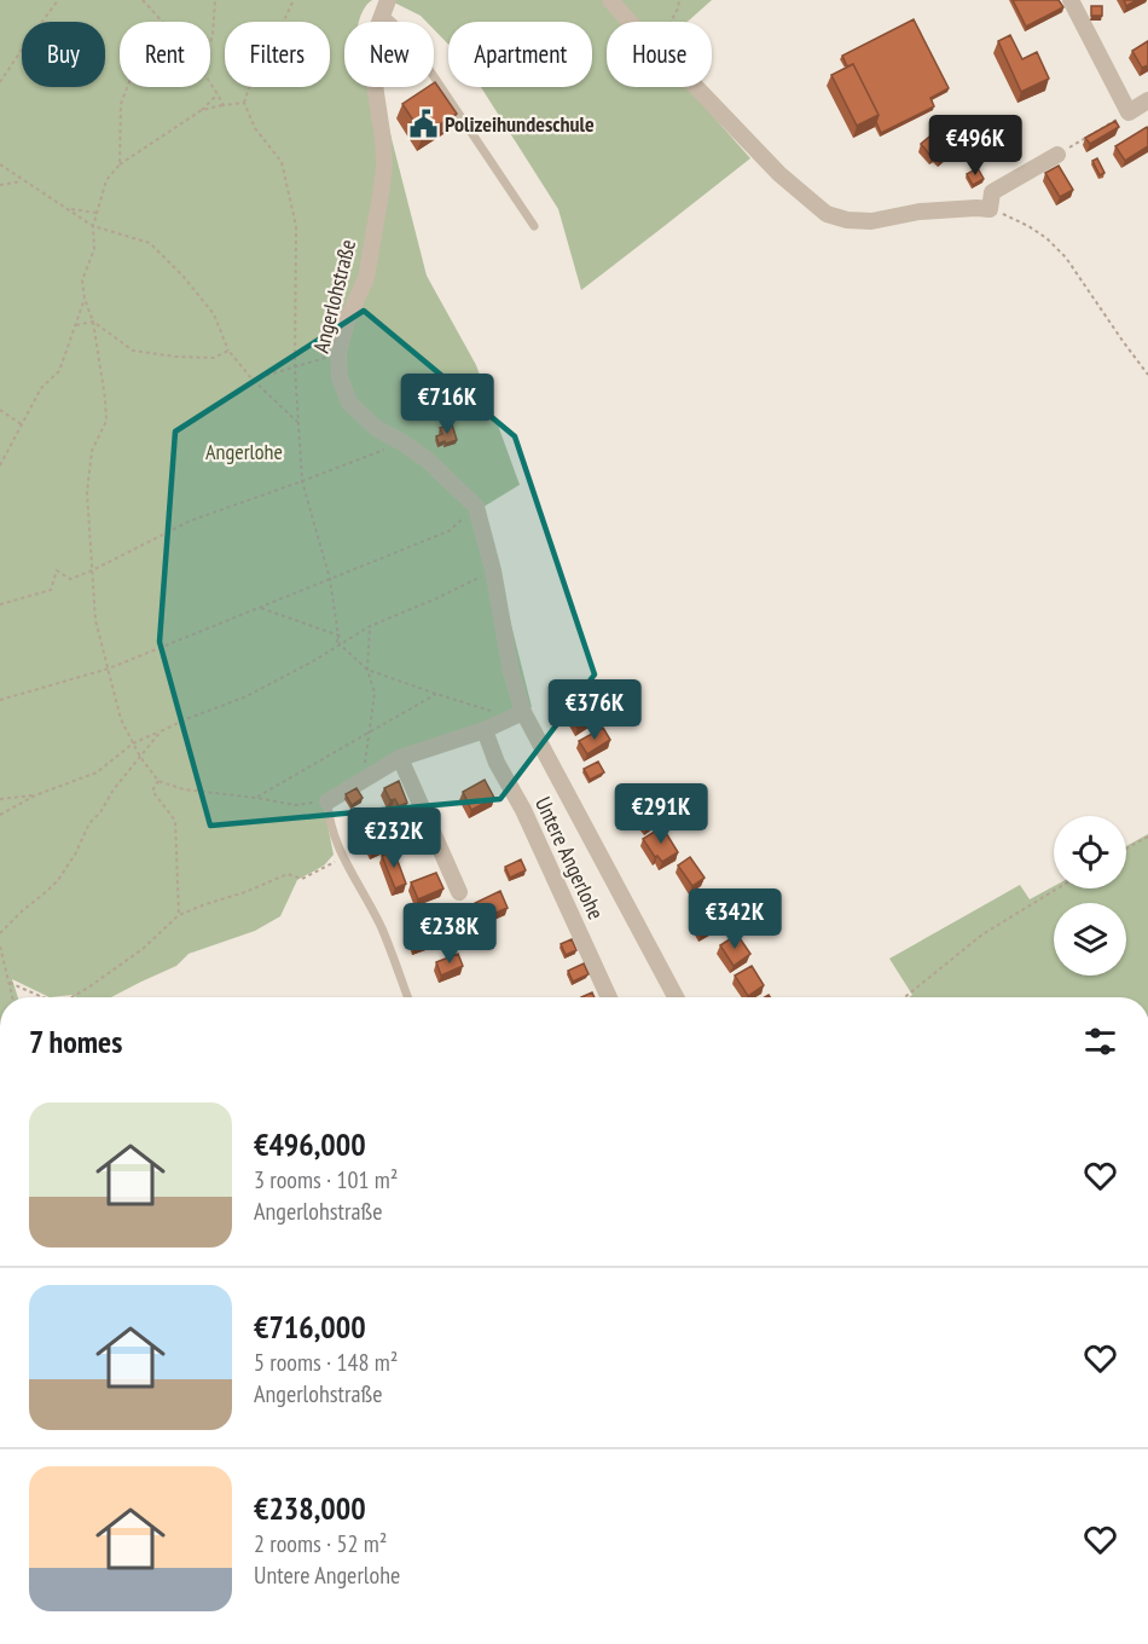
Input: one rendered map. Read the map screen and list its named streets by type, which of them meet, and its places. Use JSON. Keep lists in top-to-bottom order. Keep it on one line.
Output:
{"streets":{"street":["Angerlohstraße","Untere Angerlohe"]},"parks":["Angerlohe"],"places":{"public building":["Polizeihundeschule"]},"page":{"chip":["Buy","Rent","Filters","New","Apartment","House"],"price":["€496K","€716K","€376K","€291K","€232K","€342K","€238K"],"heading":"7 homes","list":[{"name":"€496,000","note":"3 rooms · 101 m² · Angerlohstraße"},{"name":"€716,000","note":"5 rooms · 148 m² · Angerlohstraße"},{"name":"€238,000","note":"2 rooms · 52 m² · Untere Angerlohe"}]}}
